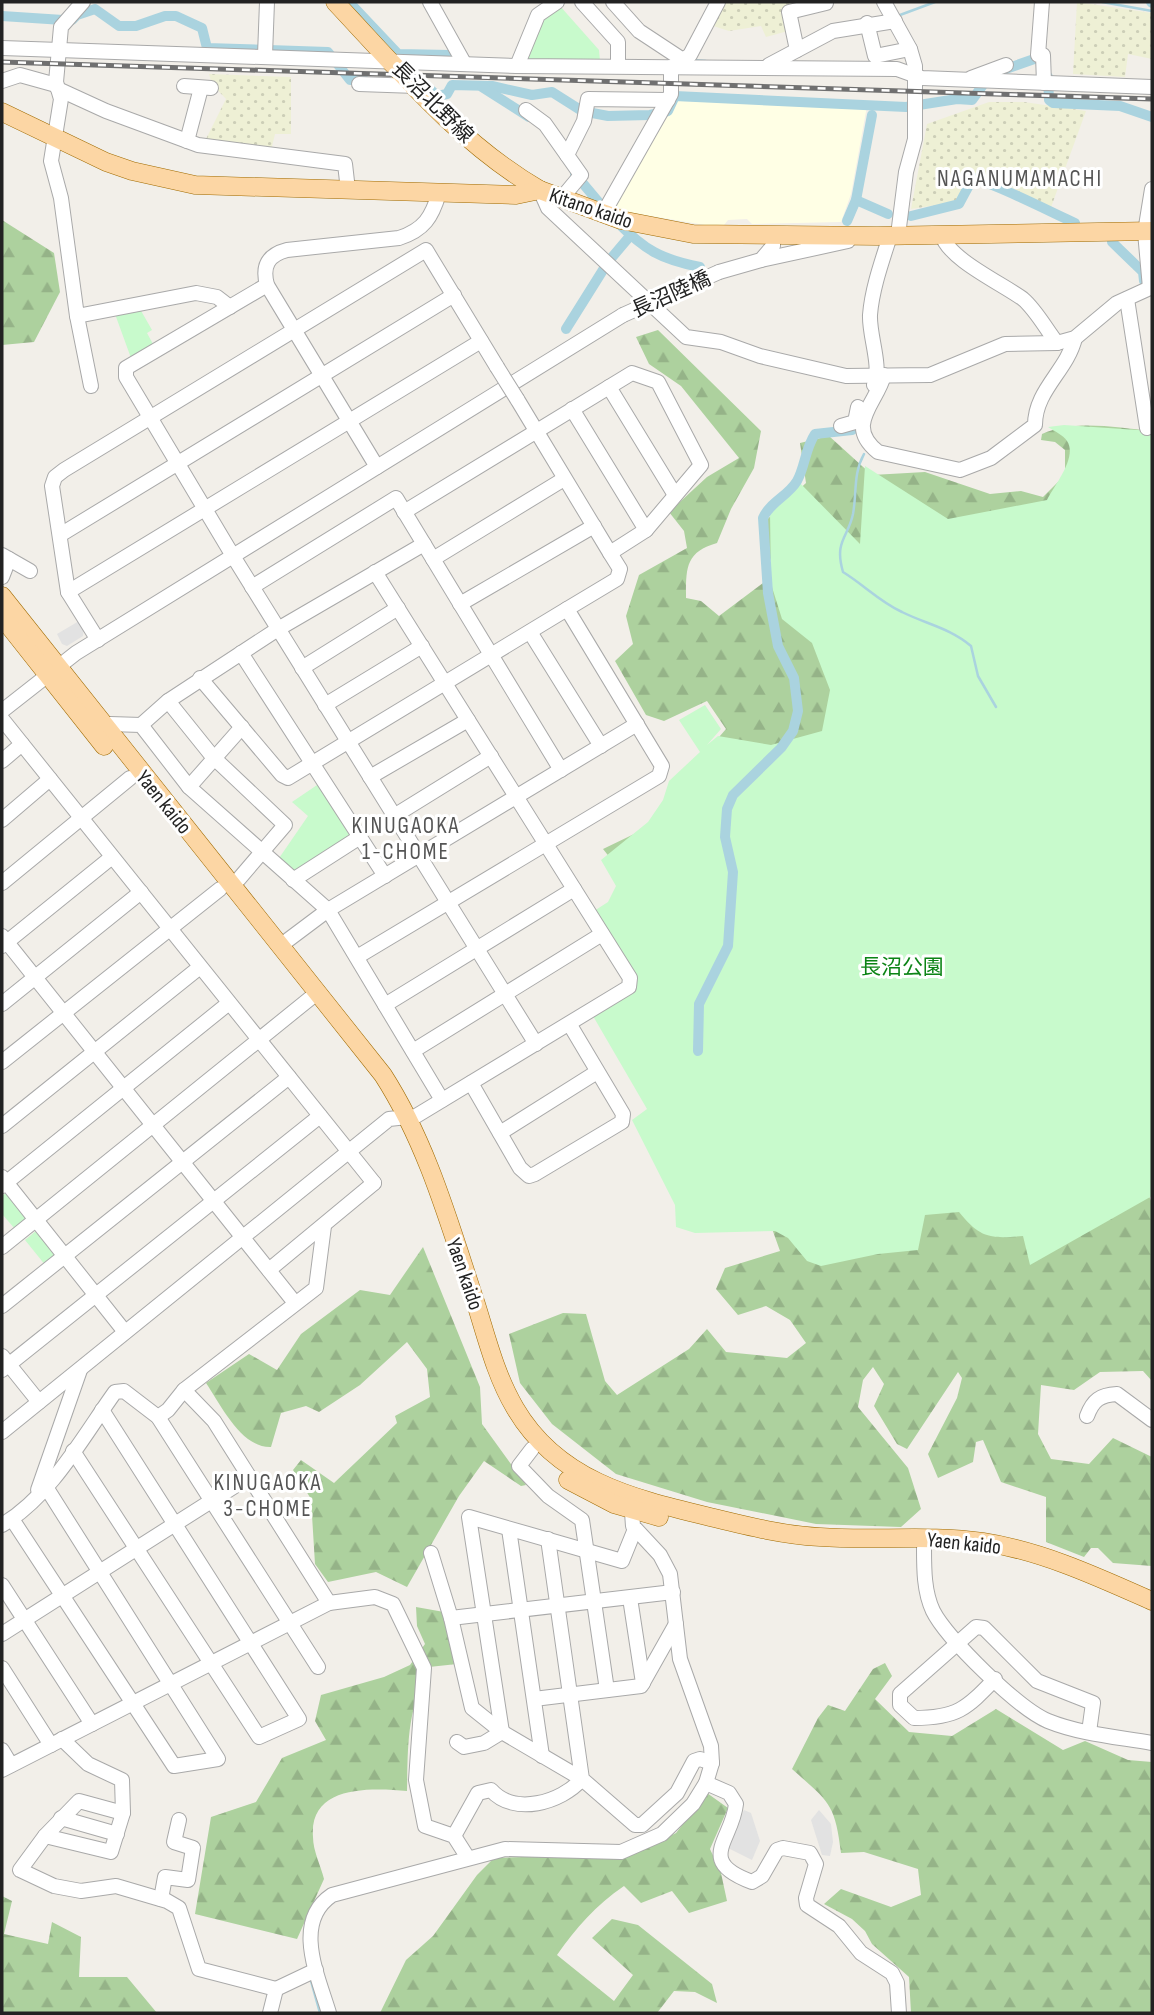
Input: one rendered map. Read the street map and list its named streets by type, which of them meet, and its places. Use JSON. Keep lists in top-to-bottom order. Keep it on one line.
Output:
{"streets":{"main road":["長沼北野線","Kitano kaido","Yaen kaido"],"street":["長沼陸橋"]},"crossings":[["長沼北野線","Kitano kaido"],["Kitano kaido","長沼陸橋"],["長沼陸橋","Yaen kaido"]],"districts":["NAGANUMAMACHI","KINUGAOKA 1-CHOME","KINUGAOKA 3-CHOME"],"parks":["長沼公園"]}
